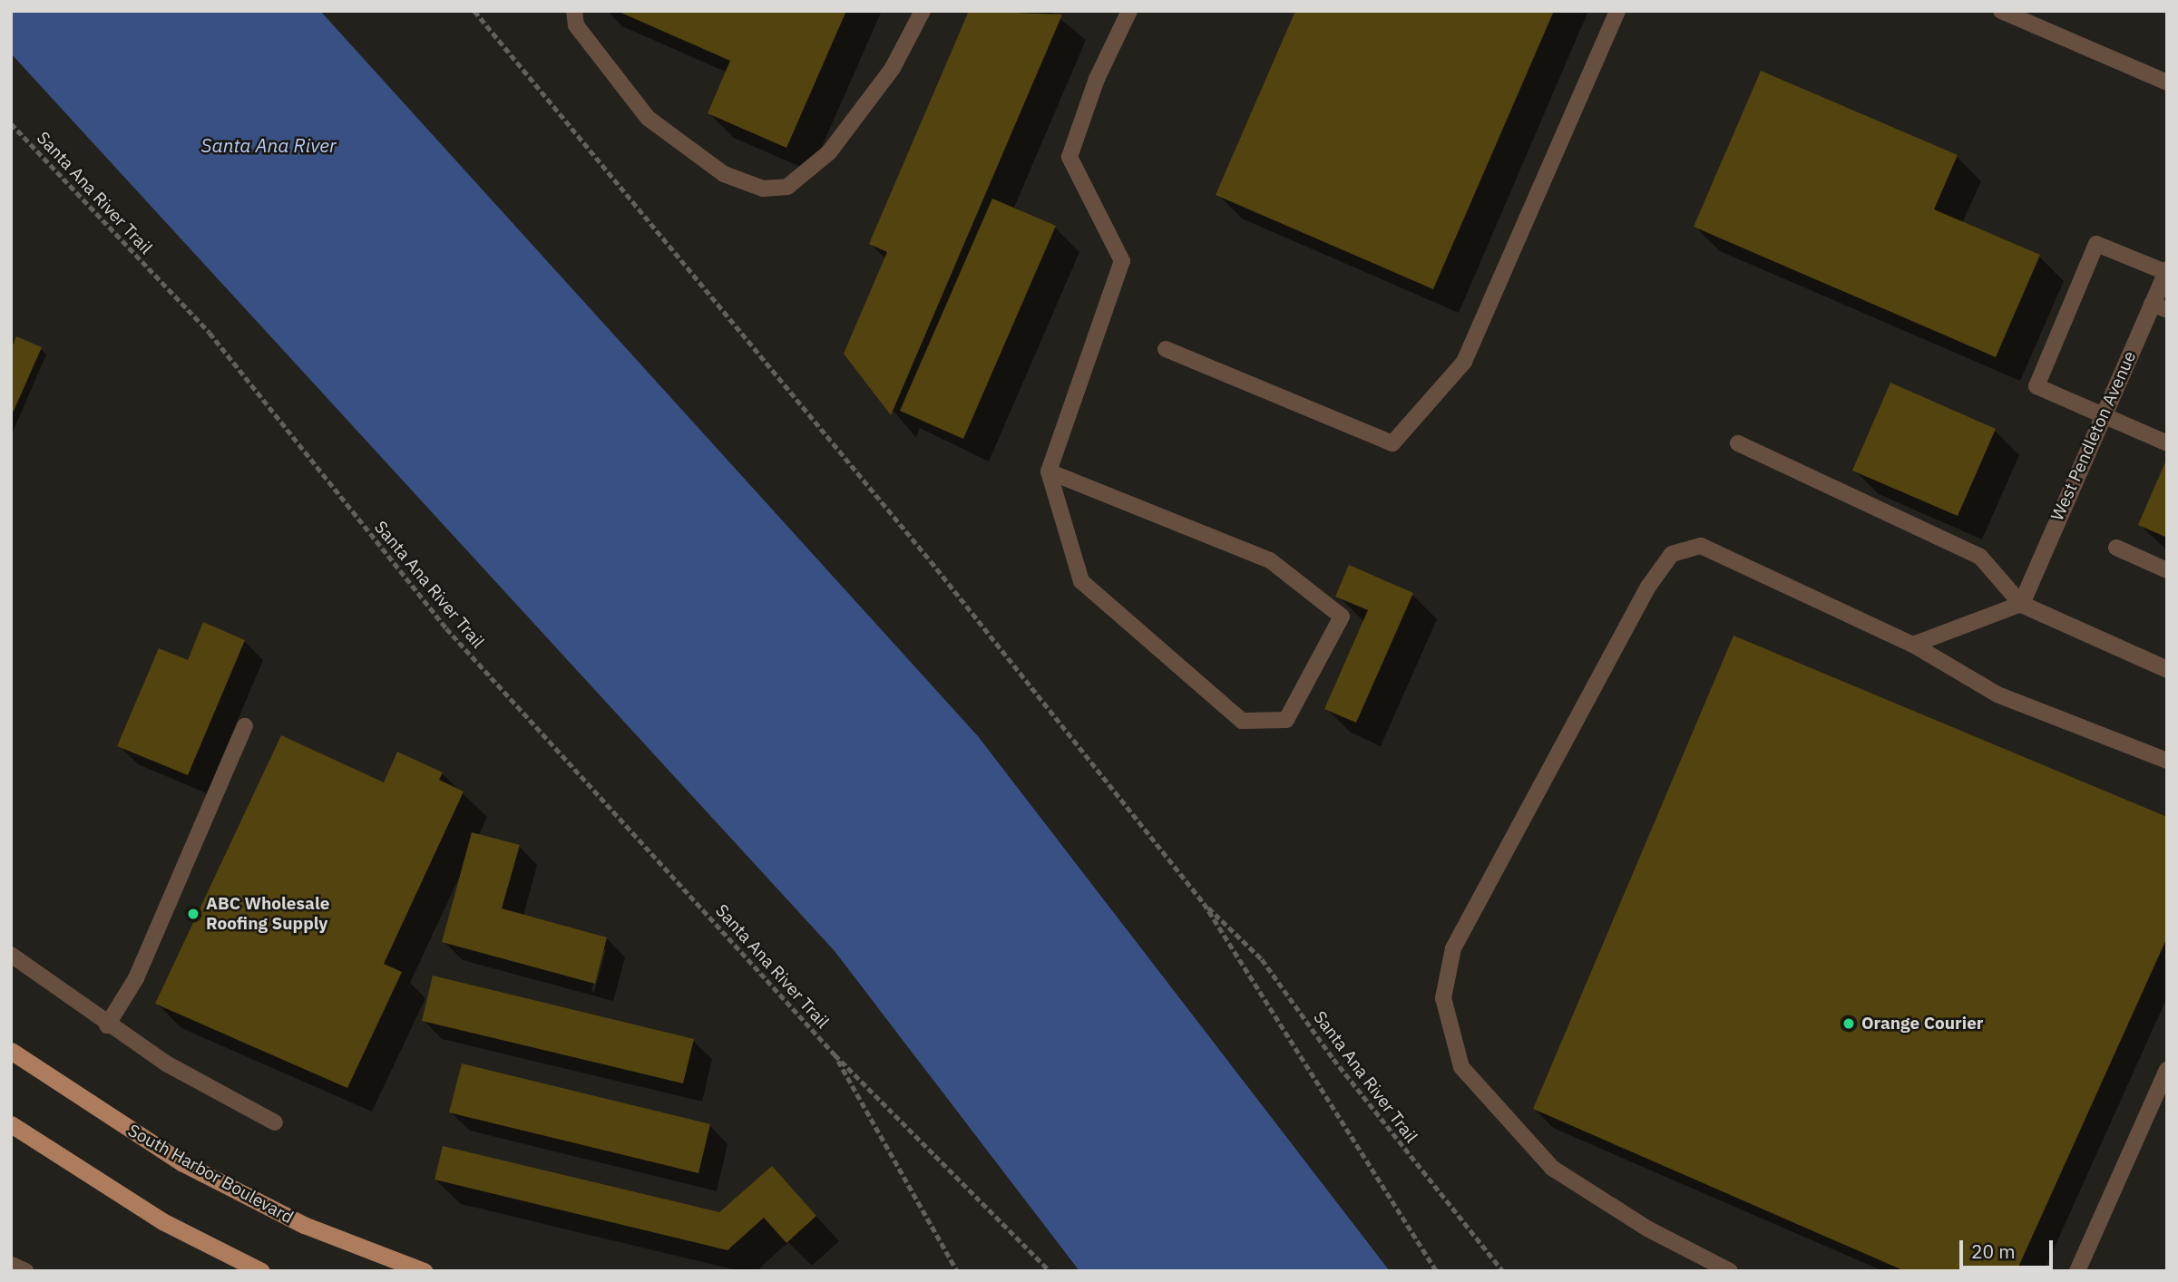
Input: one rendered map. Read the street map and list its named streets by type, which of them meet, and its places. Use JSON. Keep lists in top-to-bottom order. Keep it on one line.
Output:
{"streets":{"main road":["South Harbor Boulevard"],"street":["West Pendleton Avenue"],"path":["Santa Ana River Trail"]},"water":["Santa Ana River"],"places":["ABC Wholesale Roofing Supply","Orange Courier"],"scale_bar":"20 m"}
